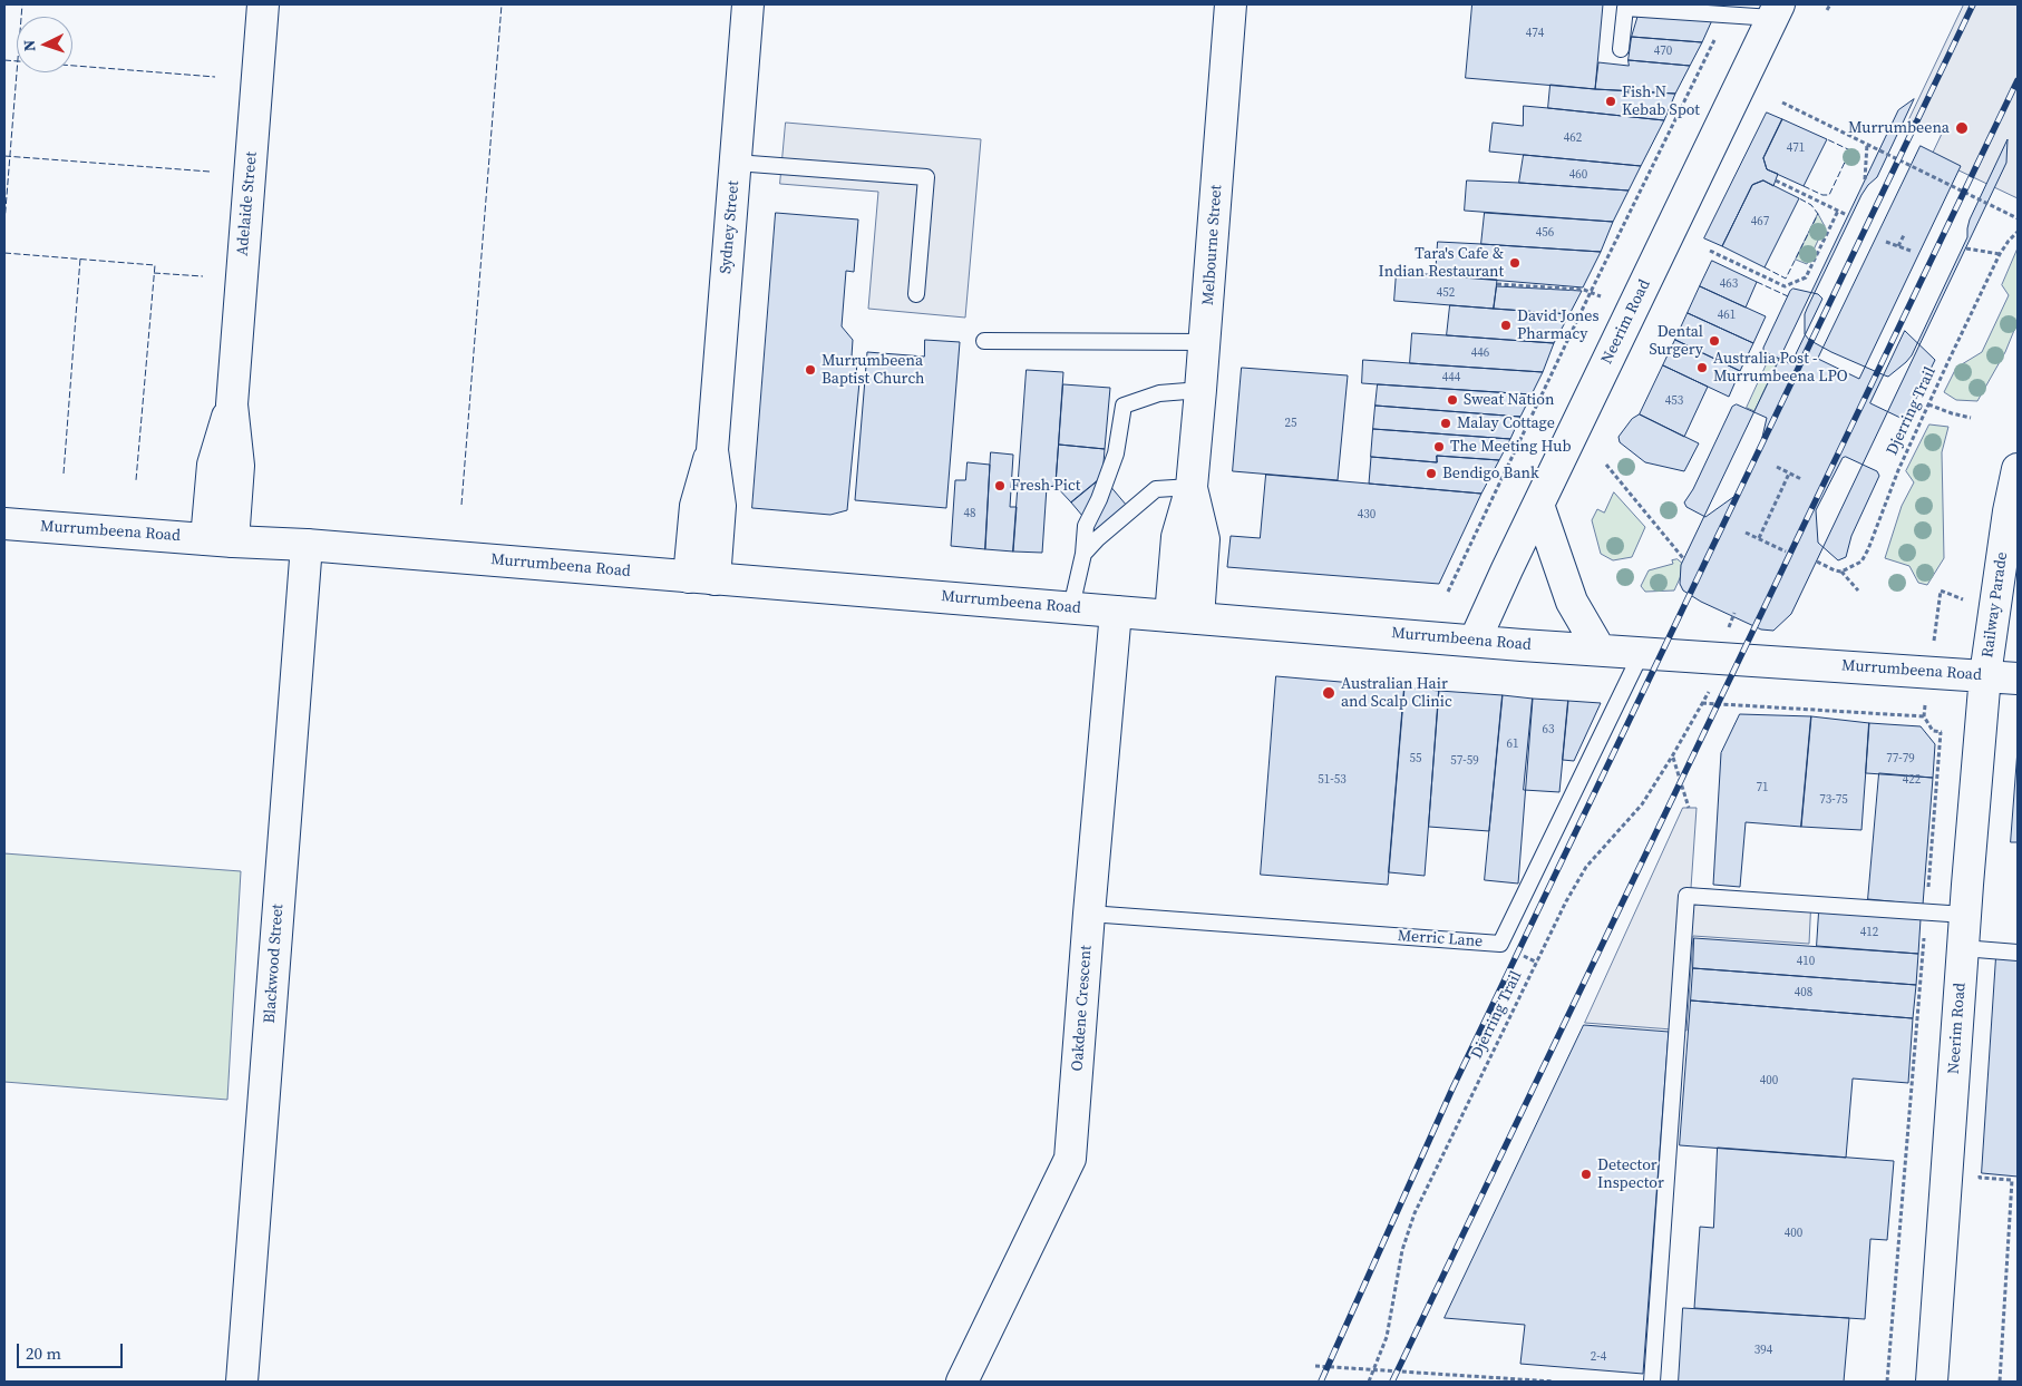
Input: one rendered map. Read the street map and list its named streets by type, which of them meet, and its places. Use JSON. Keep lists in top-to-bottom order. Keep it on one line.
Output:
{"streets":{"street":["Adelaide Street","Sydney Street","Melbourne Street","Neerim Road","Murrumbeena Road","Railway Parade","Blackwood Street","Oakdene Crescent"],"lane":["Merric Lane"],"path":["Djerring Trail"]},"crossings":[["Adelaide Street","Murrumbeena Road"],["Sydney Street","Murrumbeena Road"],["Melbourne Street","Murrumbeena Road"],["Neerim Road","Murrumbeena Road"],["Neerim Road","Railway Parade"],["Murrumbeena Road","Railway Parade"],["Murrumbeena Road","Merric Lane"],["Murrumbeena Road","Blackwood Street"],["Murrumbeena Road","Oakdene Crescent"],["Merric Lane","Oakdene Crescent"]],"places":["Fish N Kebab Spot","Murrumbeena","Tara's Cafe & Indian Restaurant","David Jones Pharmacy","Dental Surgery","Australia Post - Murrumbeena LPO","Murrumbeena Baptist Church","Sweat Nation","Malay Cottage","The Meeting Hub","Bendigo Bank","Fresh Pict","Australian Hair and Scalp Clinic","Detector Inspector"],"house_numbers":["474","470","462","471","460","467","456","463","452","461","446","444","453","25","48","430","63","61","55","77-79","57-59","51-53","422","71","73-75","412","410","408","400","400","394","2-4"],"scale_bar":"20 m","north":"left"}
